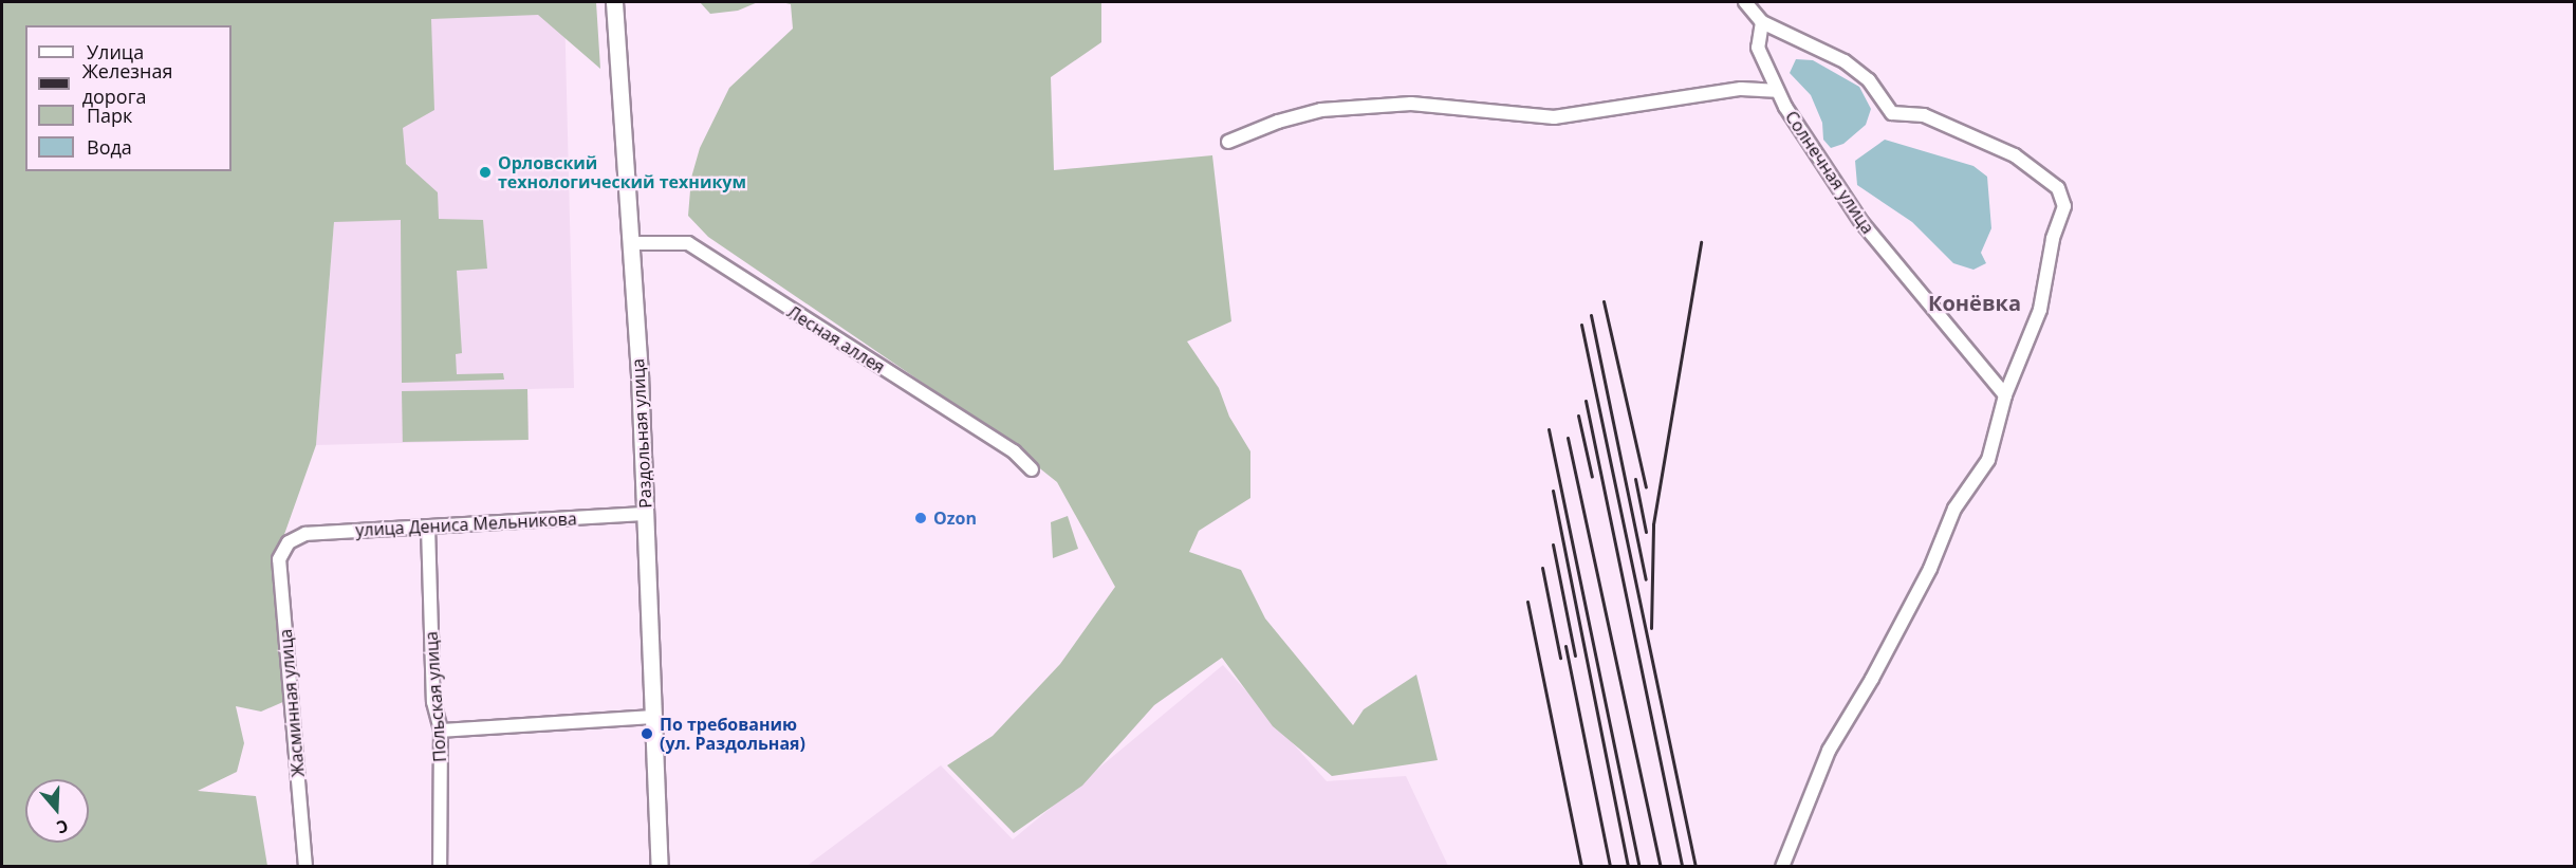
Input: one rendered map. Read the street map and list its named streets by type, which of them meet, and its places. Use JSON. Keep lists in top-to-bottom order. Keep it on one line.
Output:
{"streets":{"main road":["Раздольная улица"],"street":["Солнечная улица","Лесная аллея","улица Дениса Мельникова","Польская улица","Жасминная улица"]},"crossings":[["Лесная аллея","Раздольная улица"],["Раздольная улица","улица Дениса Мельникова"],["улица Дениса Мельникова","Польская улица"],["улица Дениса Мельникова","Жасминная улица"]],"districts":["Конёвка"],"places":["Орловский технологический техникум","Ozon","По требованию (ул. Раздольная)"],"legend":["Улица","Железная дорога","Парк","Вода"],"north":"bottom"}
